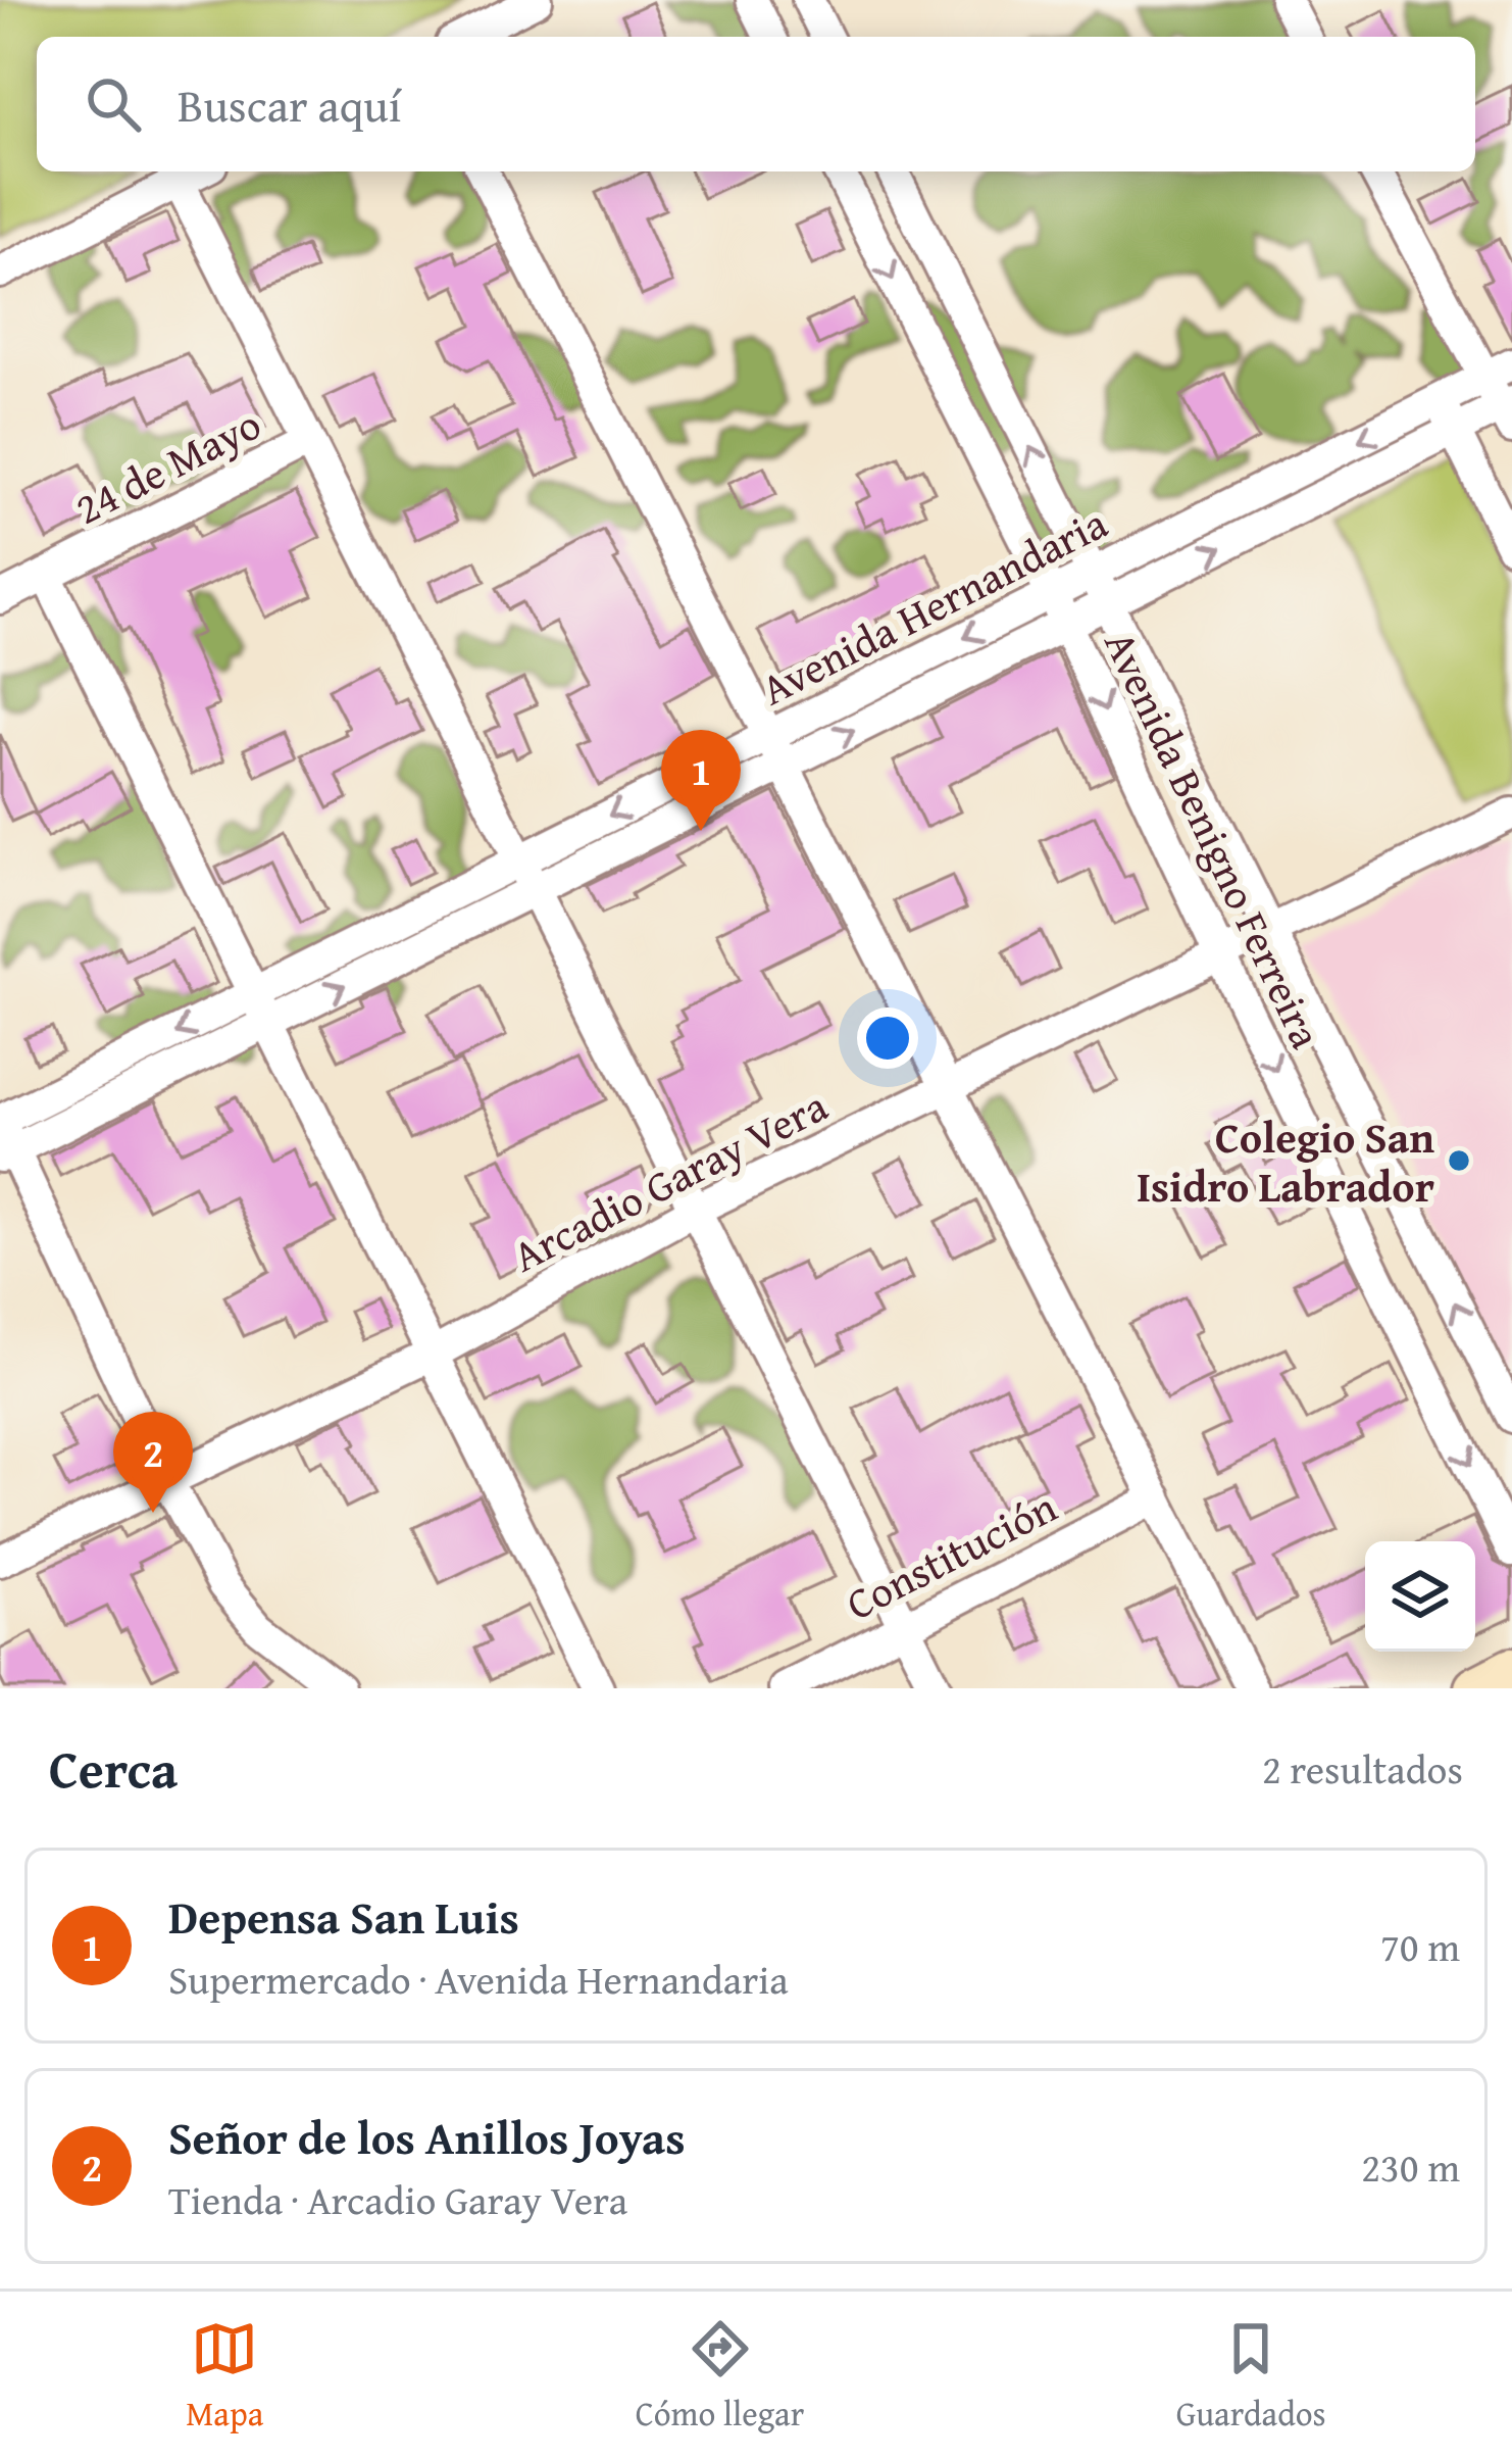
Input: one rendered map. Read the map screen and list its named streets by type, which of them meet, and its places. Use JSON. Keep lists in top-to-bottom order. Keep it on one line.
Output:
{"streets":{"street":["24 de Mayo","Avenida Hernandaria","Avenida Benigno Ferreira","Arcadio Garay Vera","Constitución"]},"crossings":[["Avenida Hernandaria","Avenida Benigno Ferreira"],["Avenida Benigno Ferreira","Arcadio Garay Vera"]],"places":["Colegio San Isidro Labrador"],"page":{"search":"Buscar aquí","pins":["1","2"],"heading":["Cerca","2 resultados"],"list":[{"mark":"1","name":"Depensa San Luis","note":"Supermercado · Avenida Hernandaria","value":"70 m"},{"mark":"2","name":"Señor de los Anillos Joyas","note":"Tienda · Arcadio Garay Vera","value":"230 m"}],"nav":["Mapa","Cómo llegar","Guardados"]}}
